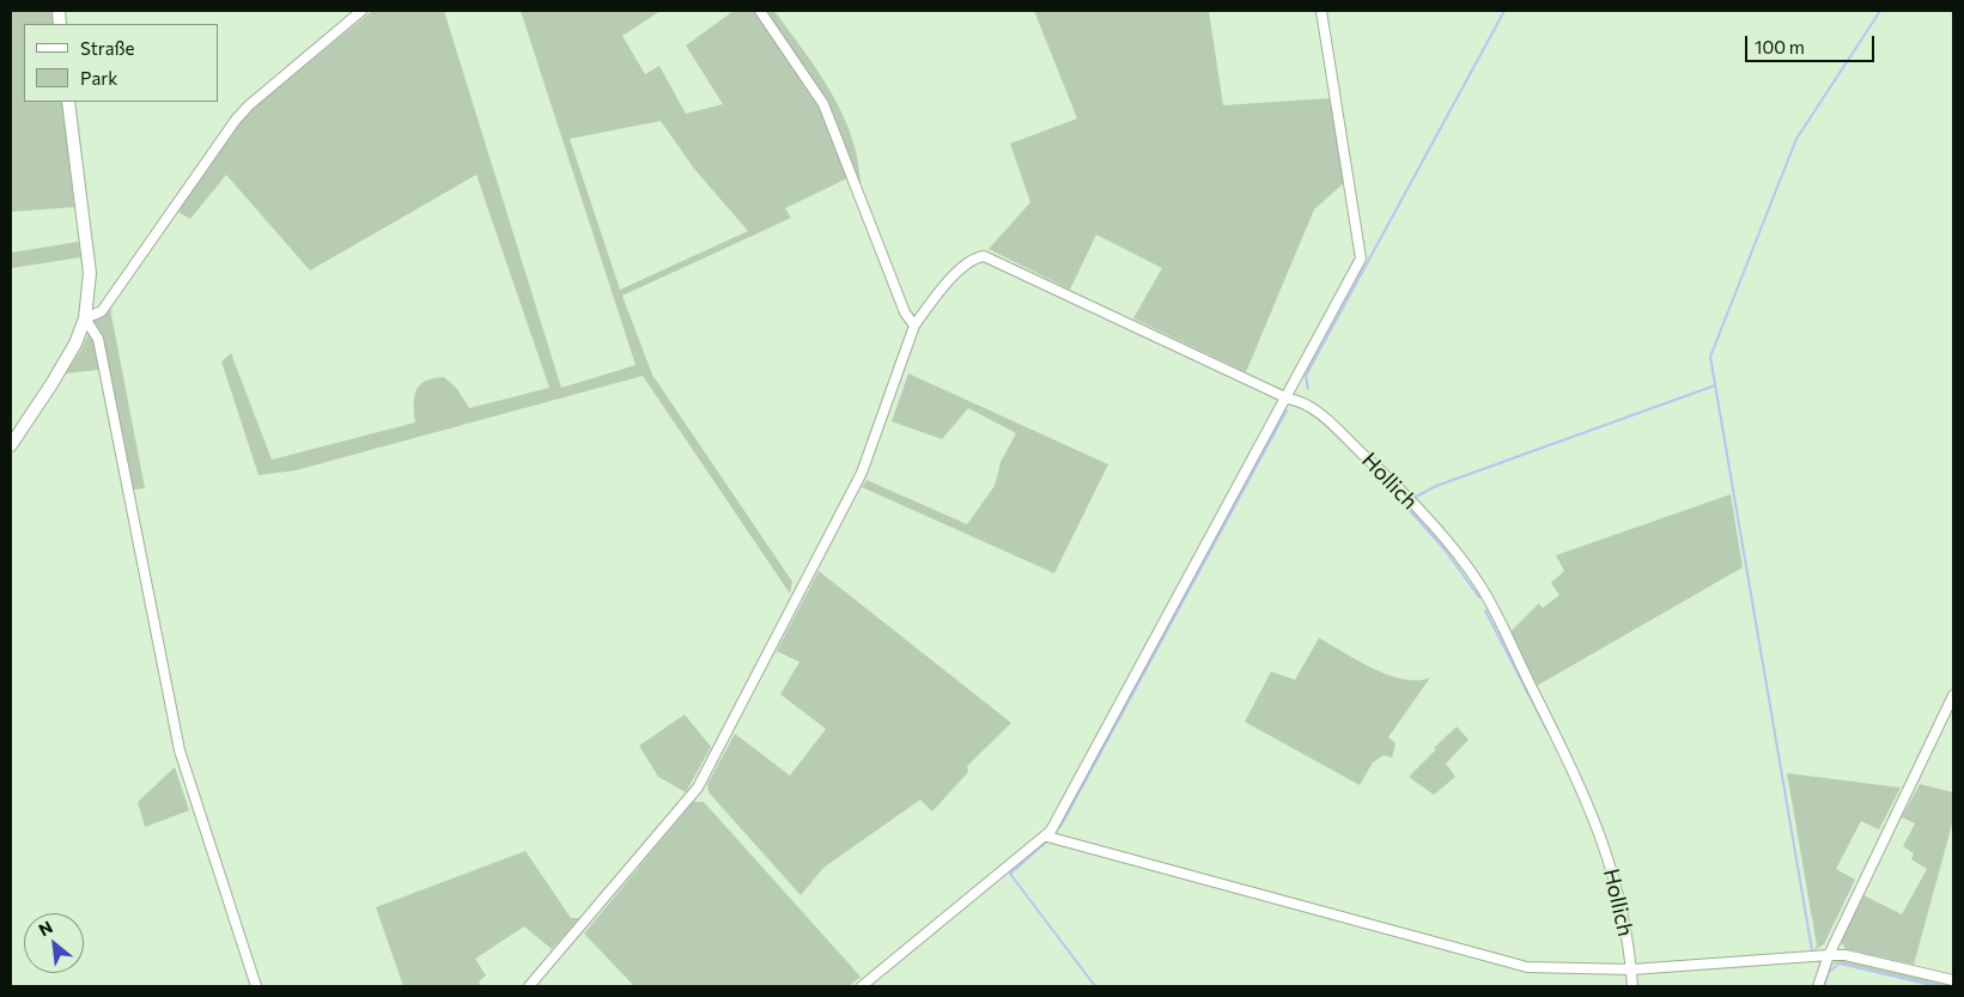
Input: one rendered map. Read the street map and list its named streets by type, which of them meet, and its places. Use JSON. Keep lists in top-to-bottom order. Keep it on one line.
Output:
{"streets":{"street":["Hollich"]},"legend":["Straße","Park"],"scale_bar":"100 m","north":"top left"}
